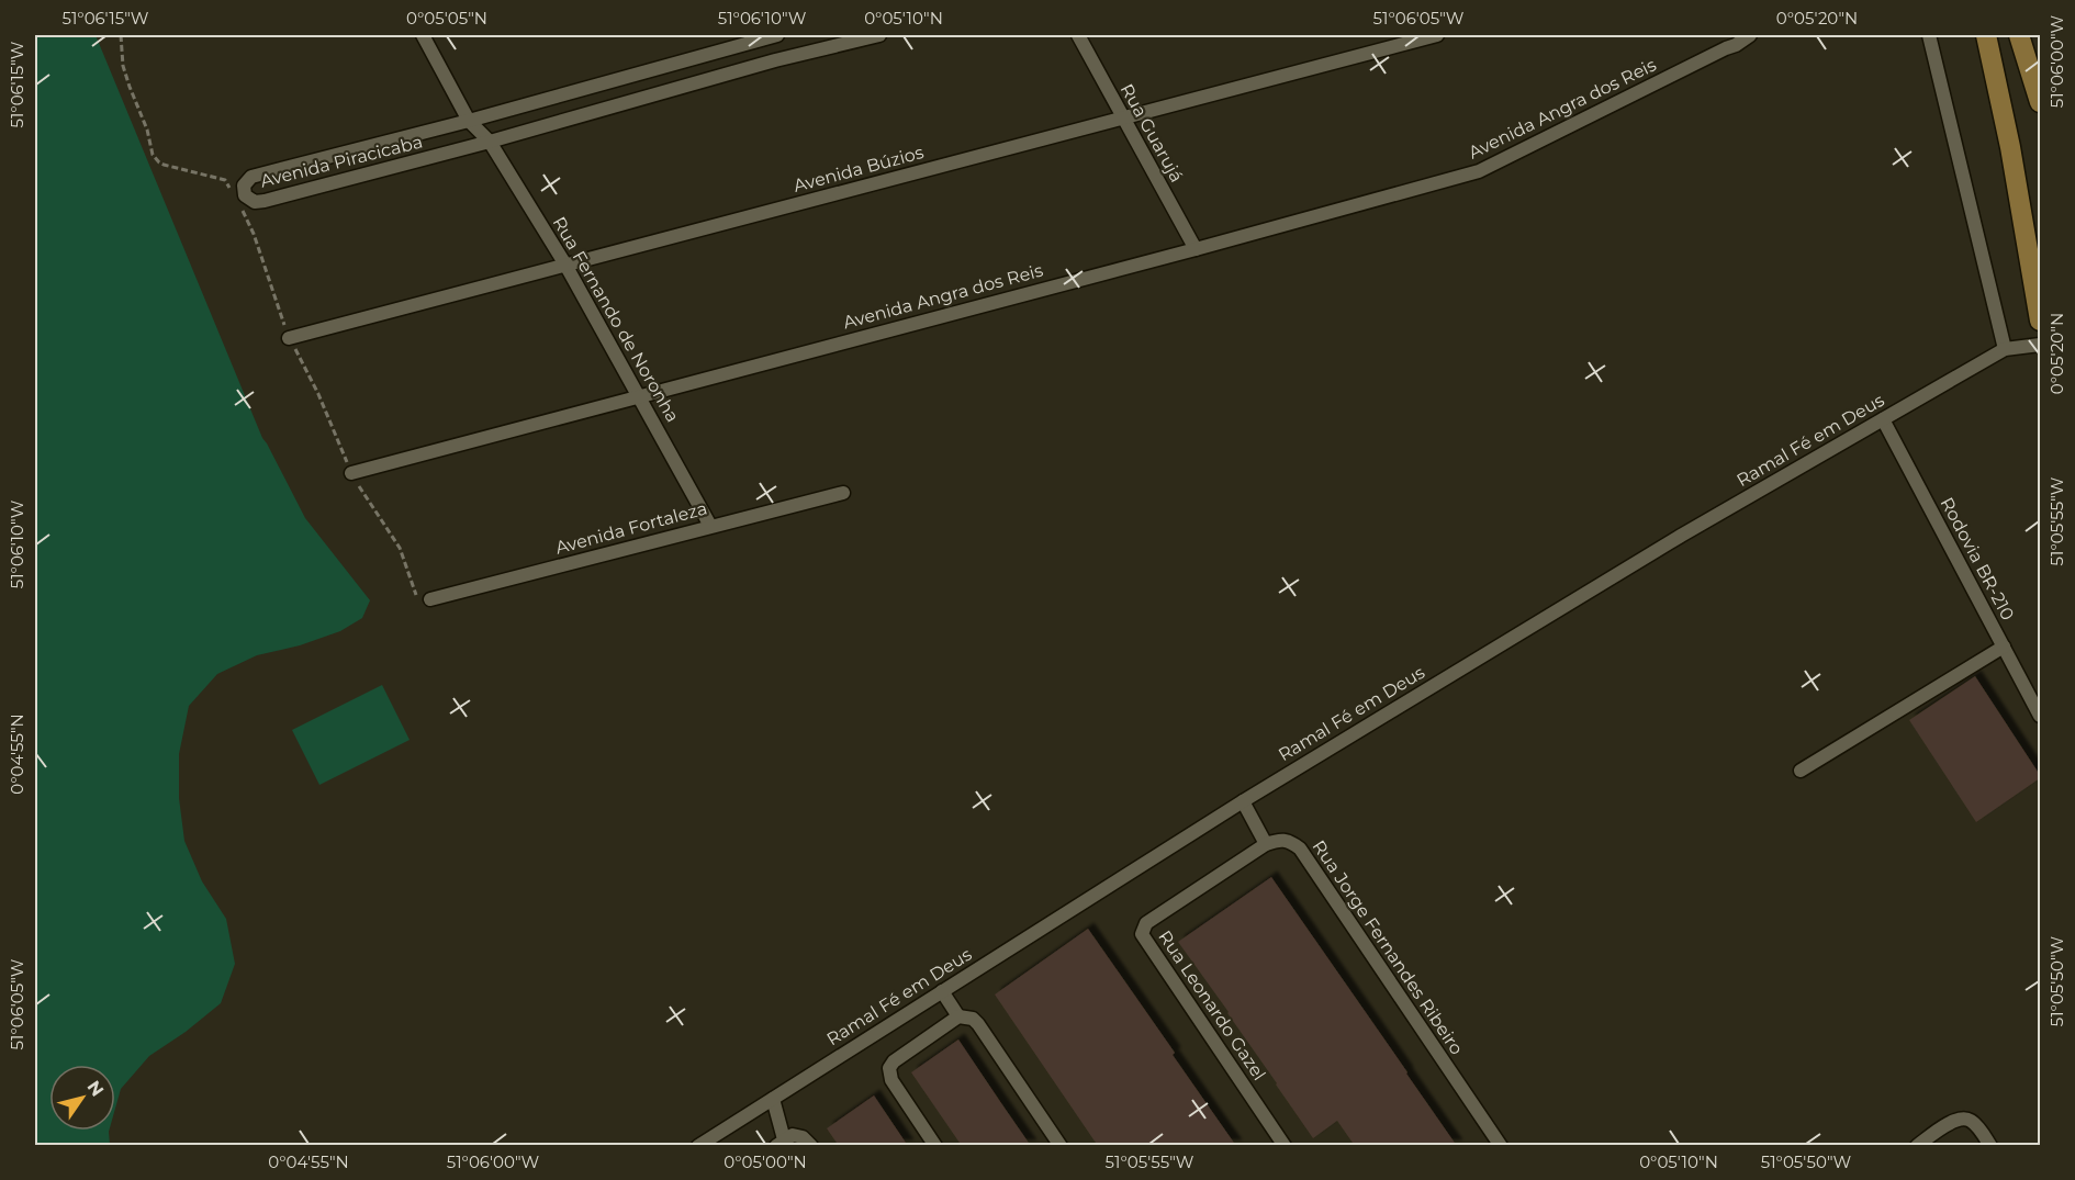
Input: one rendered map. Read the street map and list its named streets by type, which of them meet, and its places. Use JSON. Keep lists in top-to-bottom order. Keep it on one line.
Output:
{"streets":{"street":["Avenida Angra dos Reis","Rua Guarujá","Avenida Piracicaba","Avenida Búzios","Rua Fernando de Noronha","Ramal Fé em Deus","Avenida Fortaleza","Rodovia BR-210","Rua Jorge Fernandes Ribeiro","Rua Leonardo Gazel"]},"crossings":[["Avenida Angra dos Reis","Rua Guarujá"],["Avenida Angra dos Reis","Rua Fernando de Noronha"],["Rua Guarujá","Avenida Búzios"],["Avenida Piracicaba","Rua Fernando de Noronha"],["Avenida Búzios","Rua Fernando de Noronha"],["Rua Fernando de Noronha","Avenida Fortaleza"],["Ramal Fé em Deus","Rodovia BR-210"],["Rua Jorge Fernandes Ribeiro","Rua Leonardo Gazel"]],"north":"top right","coordinates":["51°06'15\"W","0°05'05\"N","51°06'10\"W","0°05'10\"N","51°06'05\"W","0°05'20\"N","51°06'00\"W","51°05'55\"W","0°04'55\"N","51°05'50\"W","0°05'00\"N"]}
